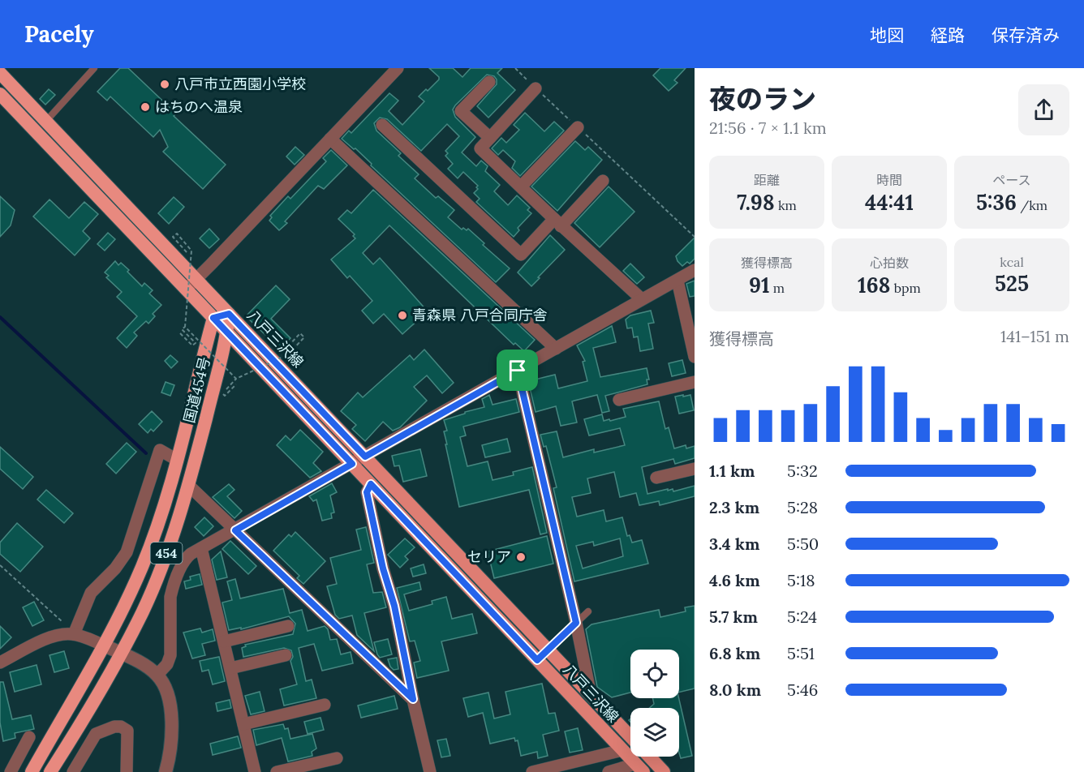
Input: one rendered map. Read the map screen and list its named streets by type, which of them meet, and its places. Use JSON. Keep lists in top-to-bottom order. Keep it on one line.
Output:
{"streets":{"highway":["国道454号","454"],"main road":["八戸三沢線"]},"crossings":[["八戸三沢線","国道454号"]],"places":["八戸市立西園小学校","はちのへ温泉","青森県 八戸合同庁舎","セリア"],"page":{"header":"Pacely","nav":["地図","経路","保存済み"],"heading":["夜のラン","21:56 · 7 × 1.1 km"],"stats":[["距離","7.98 km"],["時間","44:41"],["ペース","5:36 /km"],["獲得標高","91 m"],["心拍数","168 bpm"],["kcal","525"]],"chart":["獲得標高","141–151 m"],"list":[{"name":"1.1 km","note":"5:32"},{"name":"2.3 km","note":"5:28"},{"name":"3.4 km","note":"5:50"},{"name":"4.6 km","note":"5:18"},{"name":"5.7 km","note":"5:24"},{"name":"6.8 km","note":"5:51"},{"name":"8.0 km","note":"5:46"}]}}
